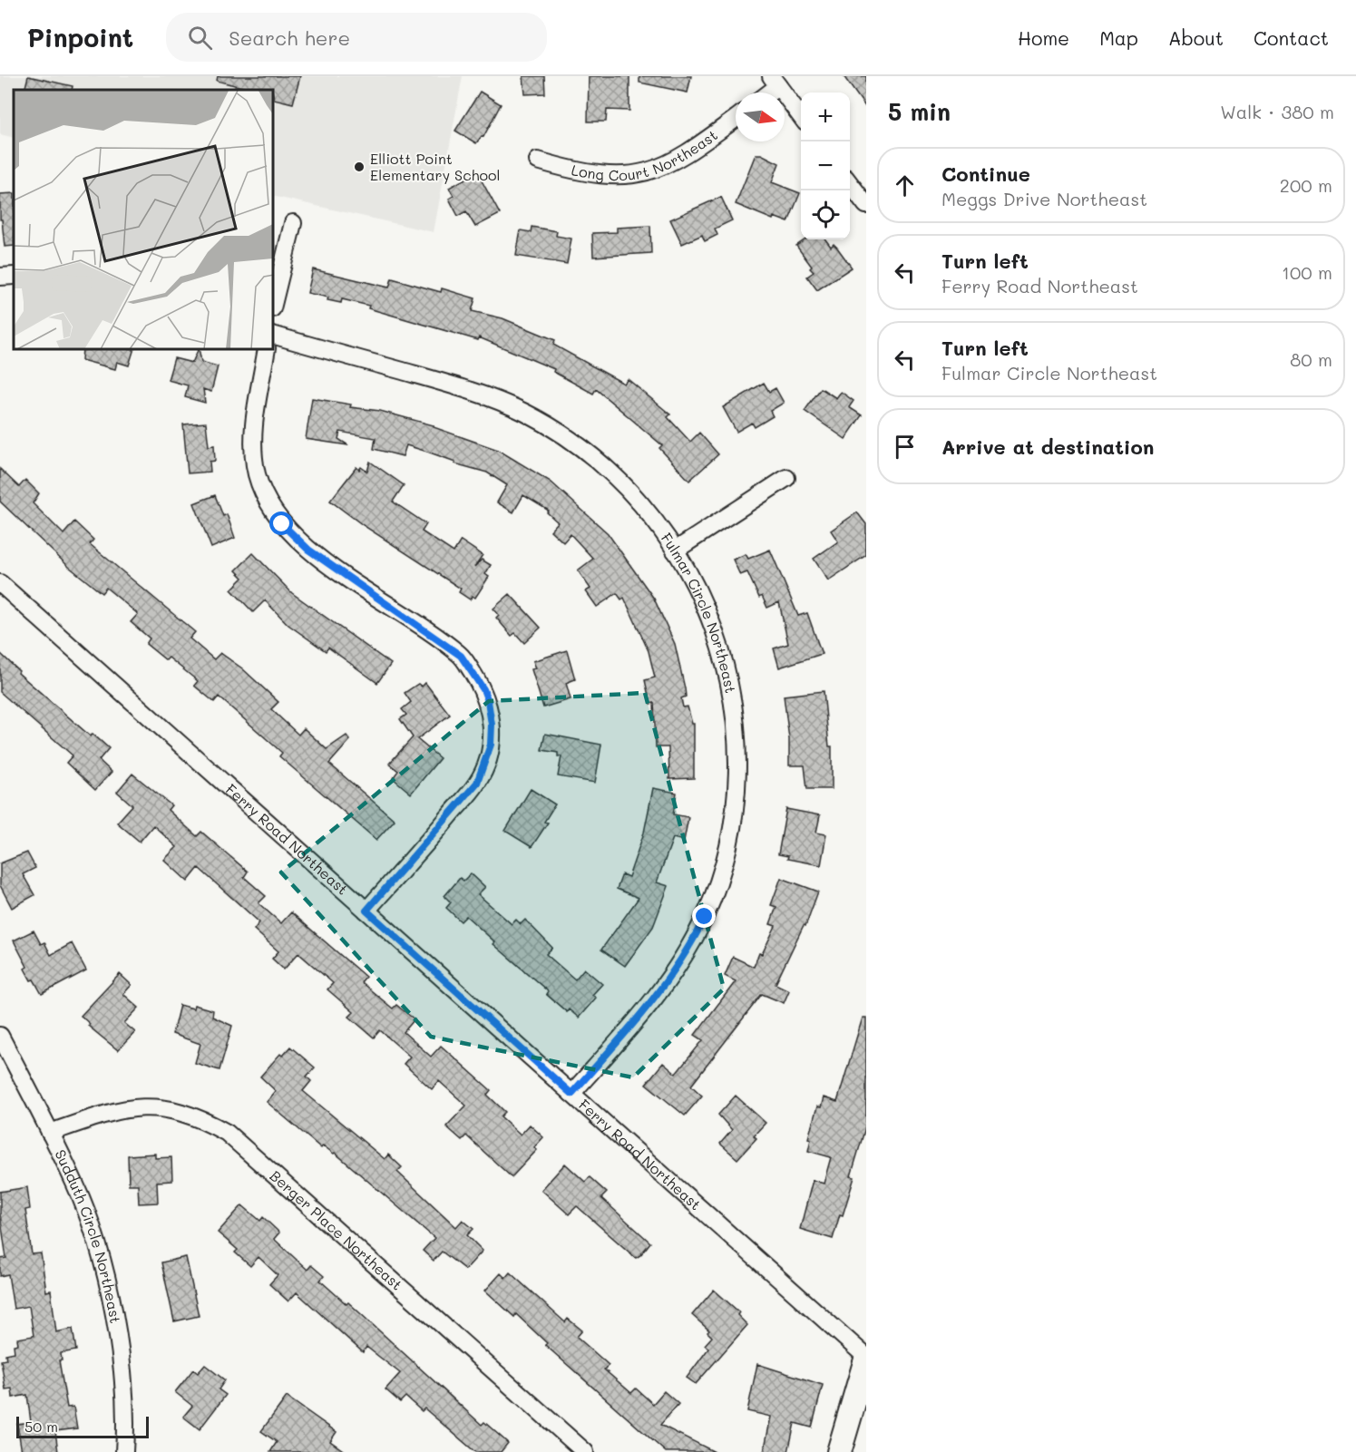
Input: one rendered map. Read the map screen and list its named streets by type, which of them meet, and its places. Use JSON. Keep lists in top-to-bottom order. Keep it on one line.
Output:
{"streets":{"street":["Long Court Northeast","Fulmar Circle Northeast","Ferry Road Northeast","Berger Place Northeast","Sudduth Circle Northeast"]},"crossings":[["Fulmar Circle Northeast","Ferry Road Northeast"],["Berger Place Northeast","Sudduth Circle Northeast"]],"places":["Elliott Point Elementary School"],"scale_bar":"50 m","north":"right","page":{"header":"Pinpoint","search":"Search here","nav":["Home","Map","About","Contact"],"heading":["5 min","Walk · 380 m"],"map_buttons":["+","−"],"list":[["Continue","Meggs Drive Northeast","200 m"],["Turn left","Ferry Road Northeast","100 m"],["Turn left","Fulmar Circle Northeast","80 m"],"Arrive at destination"],"scale":"50 m"}}
